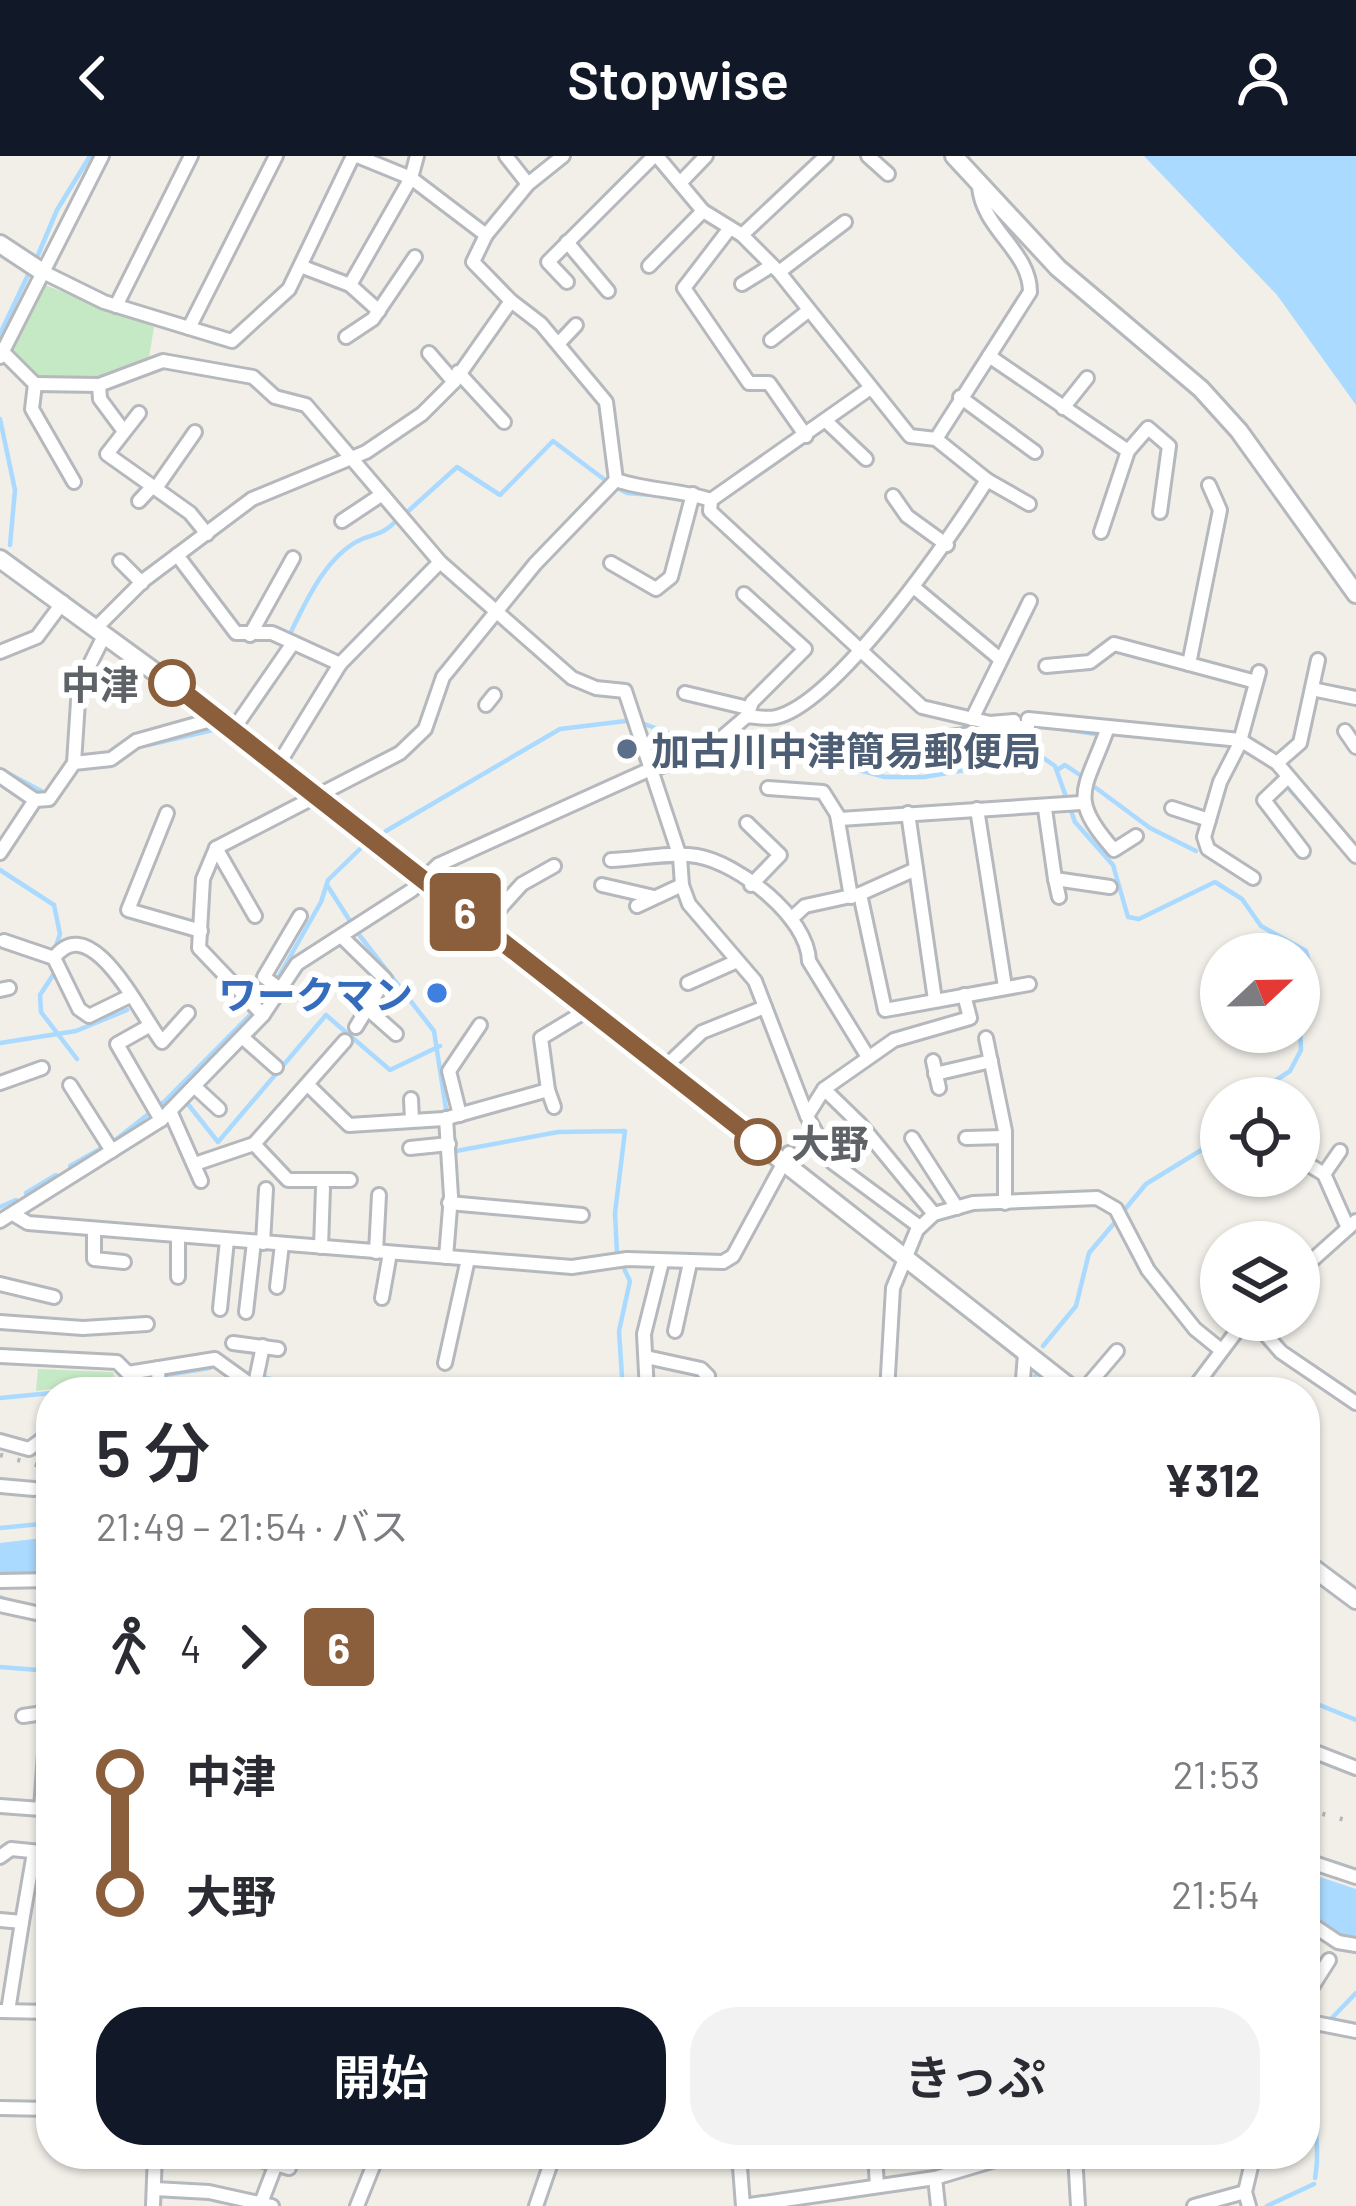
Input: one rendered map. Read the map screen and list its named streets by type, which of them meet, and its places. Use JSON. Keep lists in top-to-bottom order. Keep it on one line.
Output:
{"places":["中津","加古川中津簡易郵便局","ワークマン","大野"],"lines":["bus line 6"],"north":"right","page":{"header":"Stopwise","on_map":"6","heading":["5 分","21:49 – 21:54 · バス","¥312"],"legs":["4","6"],"list":[{"name":"中津","value":"21:53"},{"name":"大野","value":"21:54"}],"buttons":["開始","きっぷ"]}}
